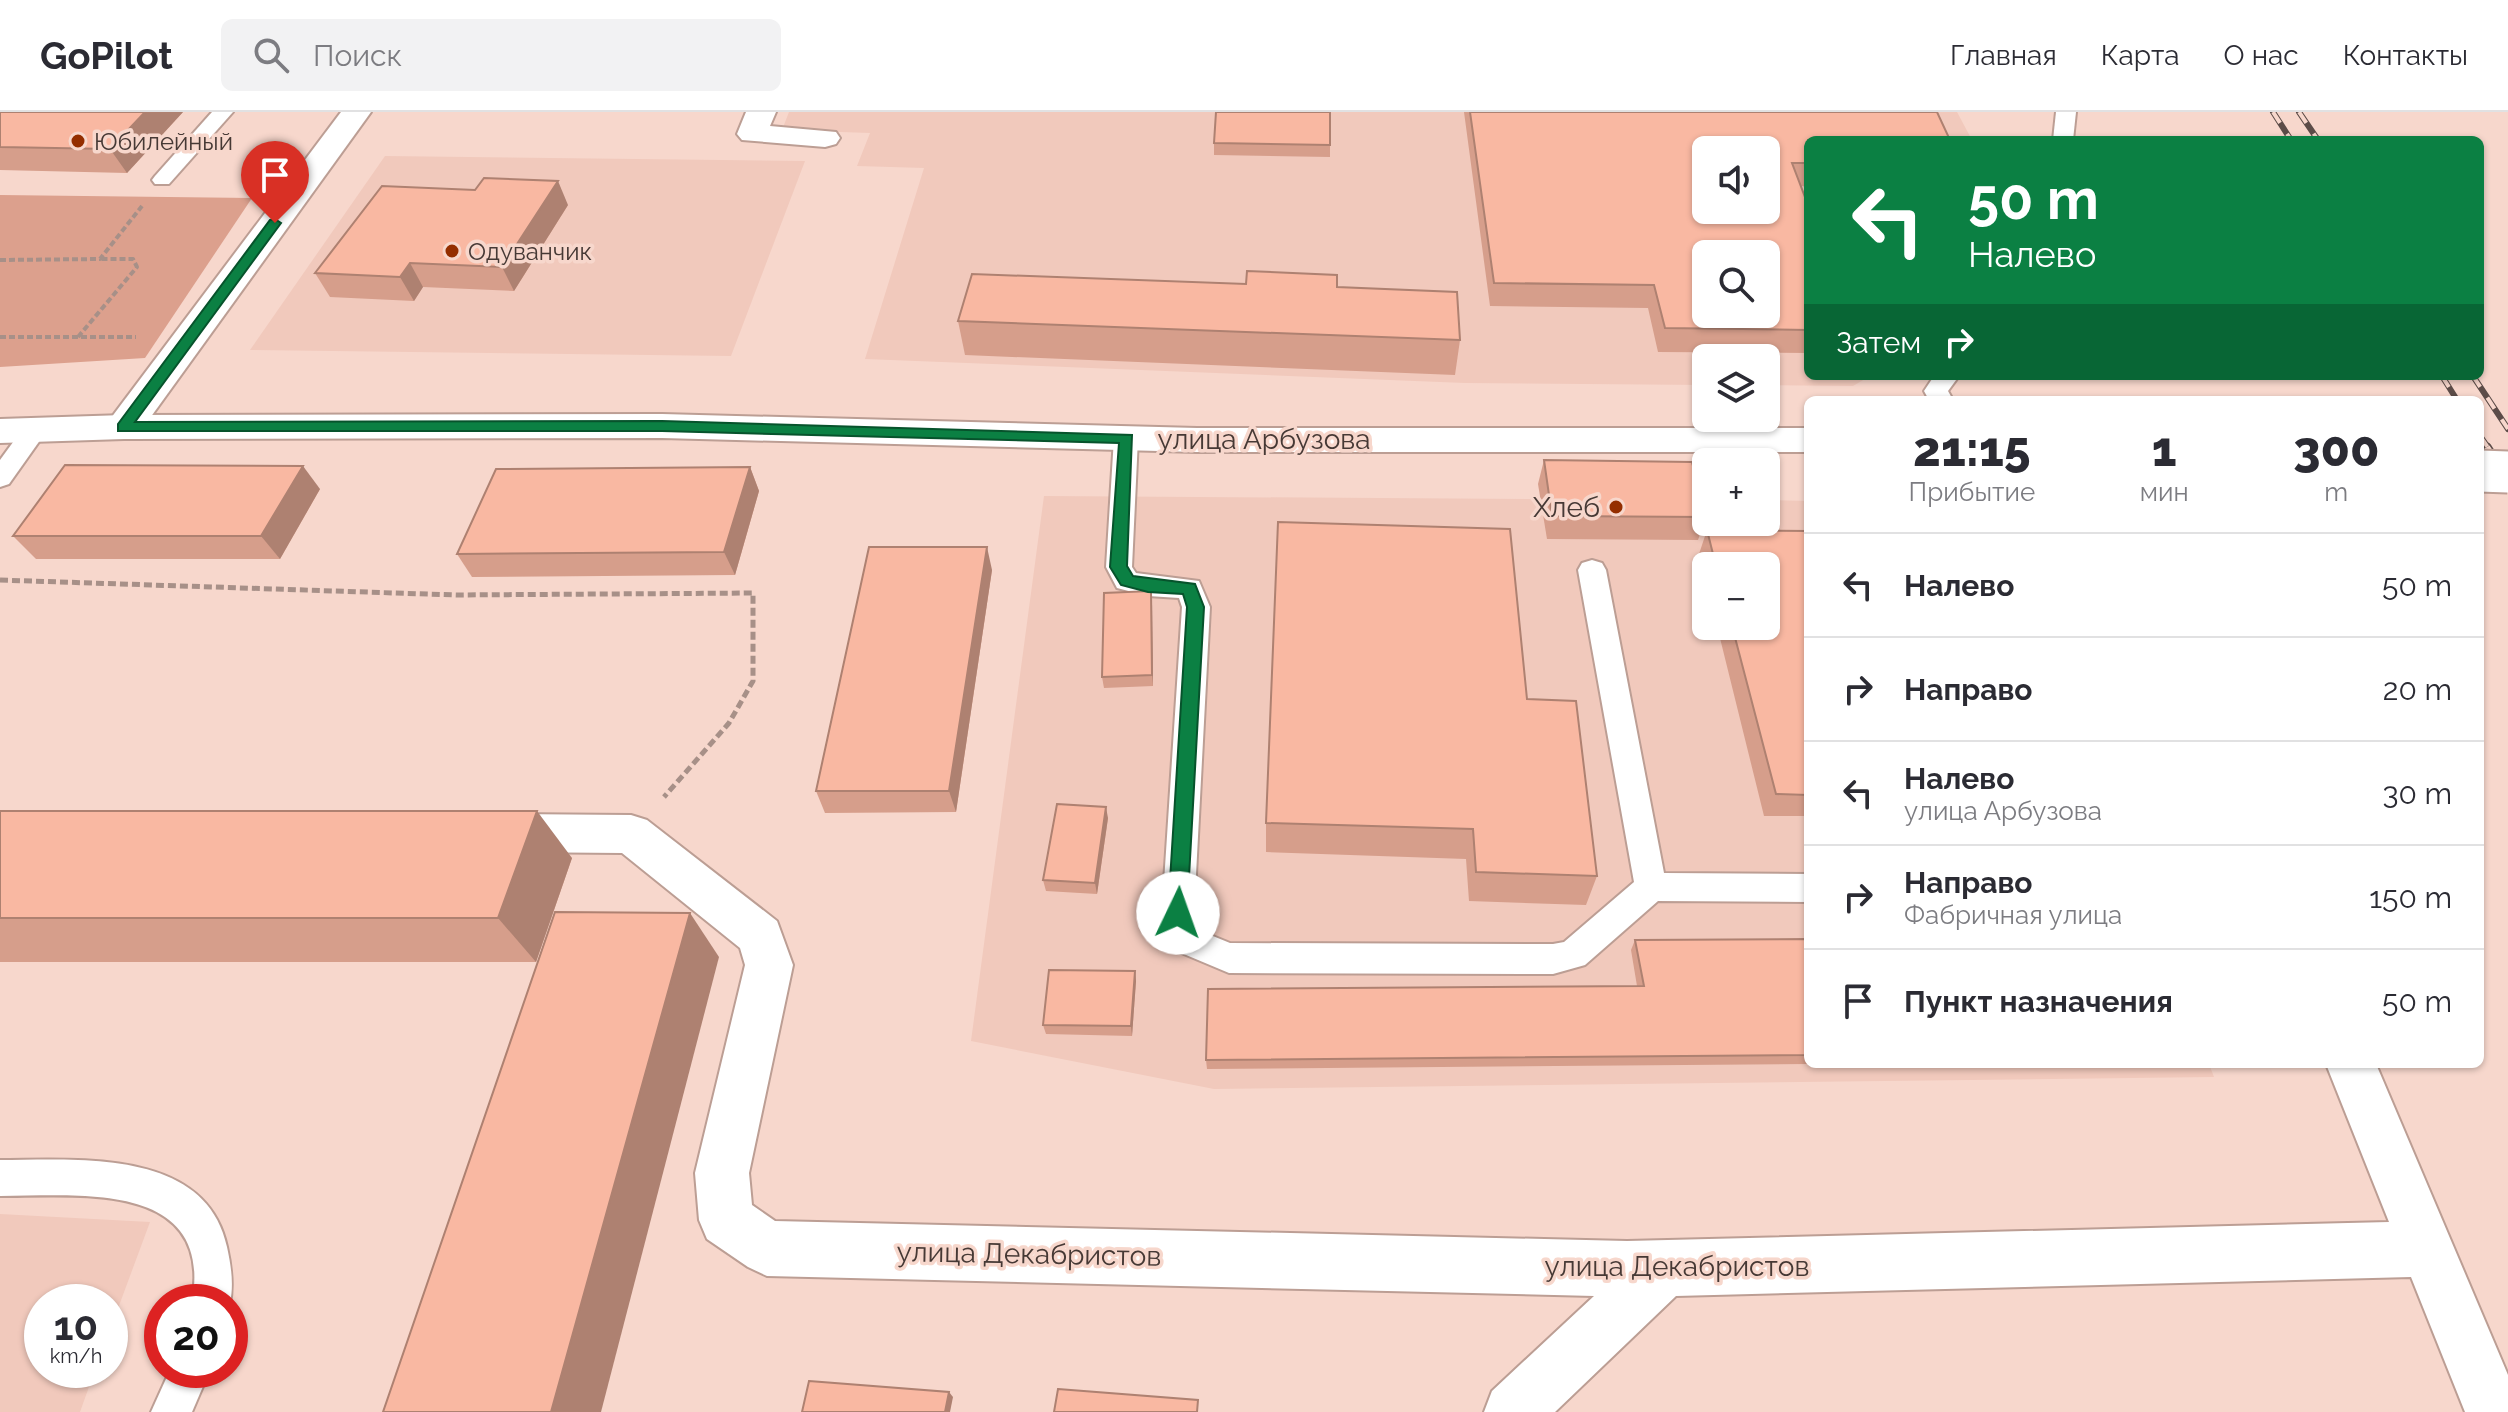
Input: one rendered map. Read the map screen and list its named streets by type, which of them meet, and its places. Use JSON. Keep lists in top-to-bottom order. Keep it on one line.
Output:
{"streets":{"street":["улица Арбузова","улица Декабристов"]},"places":["Юбилейный","Одуванчик","Хлеб"],"page":{"header":"GoPilot","search":"Поиск","nav":["Главная","Карта","О нас","Контакты"],"map_buttons":["+","−"],"turn":["50 m","Налево"],"then":"Затем","eta":["21:15","Прибытие","1","мин","300","m"],"list":[{"name":"Налево","value":"50 m"},{"name":"Направо","value":"20 m"},{"name":"Налево","note":"улица Арбузова","value":"30 m"},{"name":"Направо","note":"Фабричная улица","value":"150 m"},{"name":"Пункт назначения","value":"50 m"}],"speed":"10 km/h","limit":"20"}}
